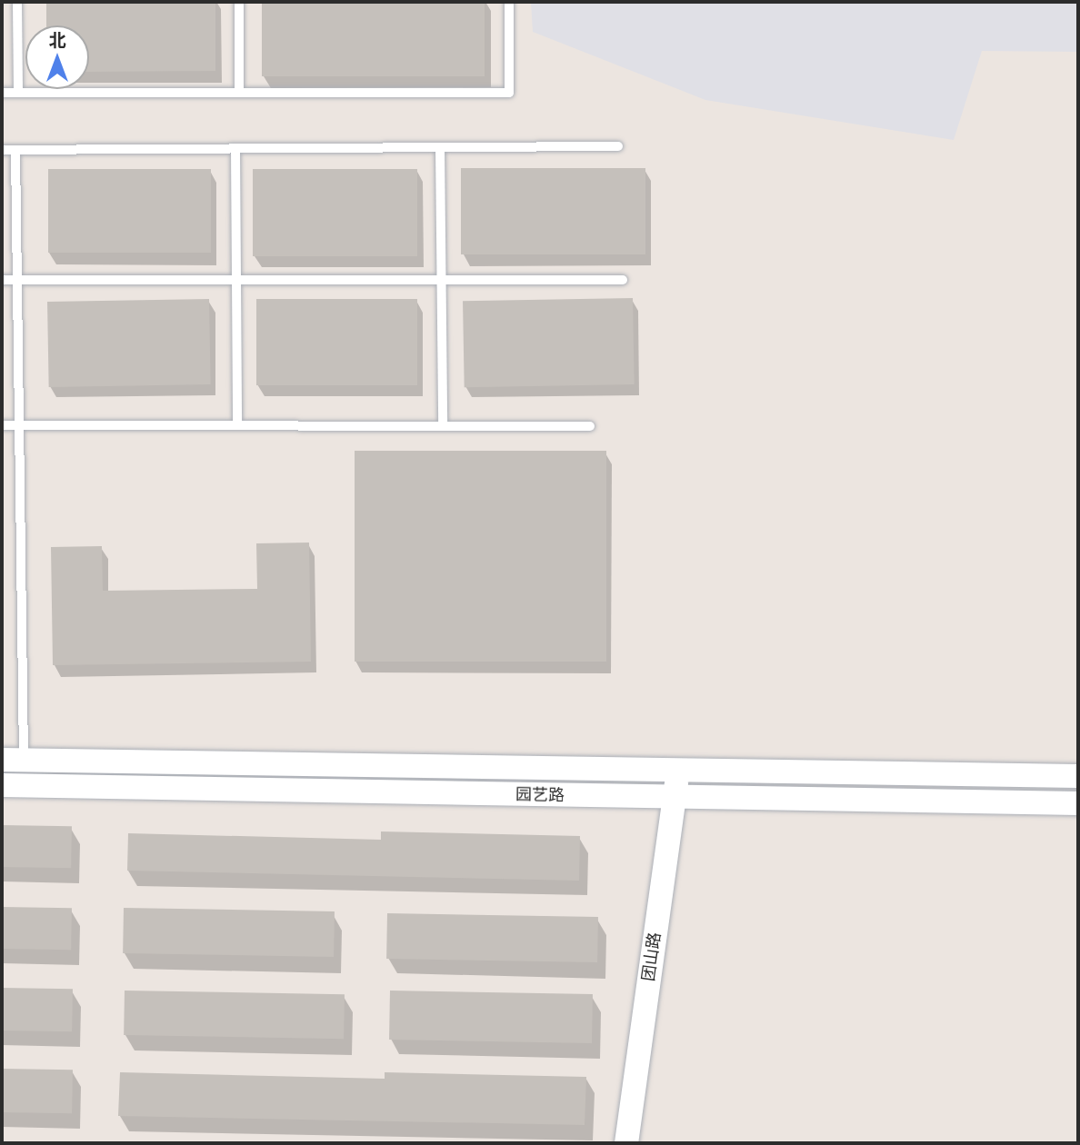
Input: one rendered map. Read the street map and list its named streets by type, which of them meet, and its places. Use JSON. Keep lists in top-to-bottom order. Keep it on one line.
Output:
{"streets":{"street":["园艺路","团山路"]},"crossings":[["园艺路","团山路"]],"north":"top"}
